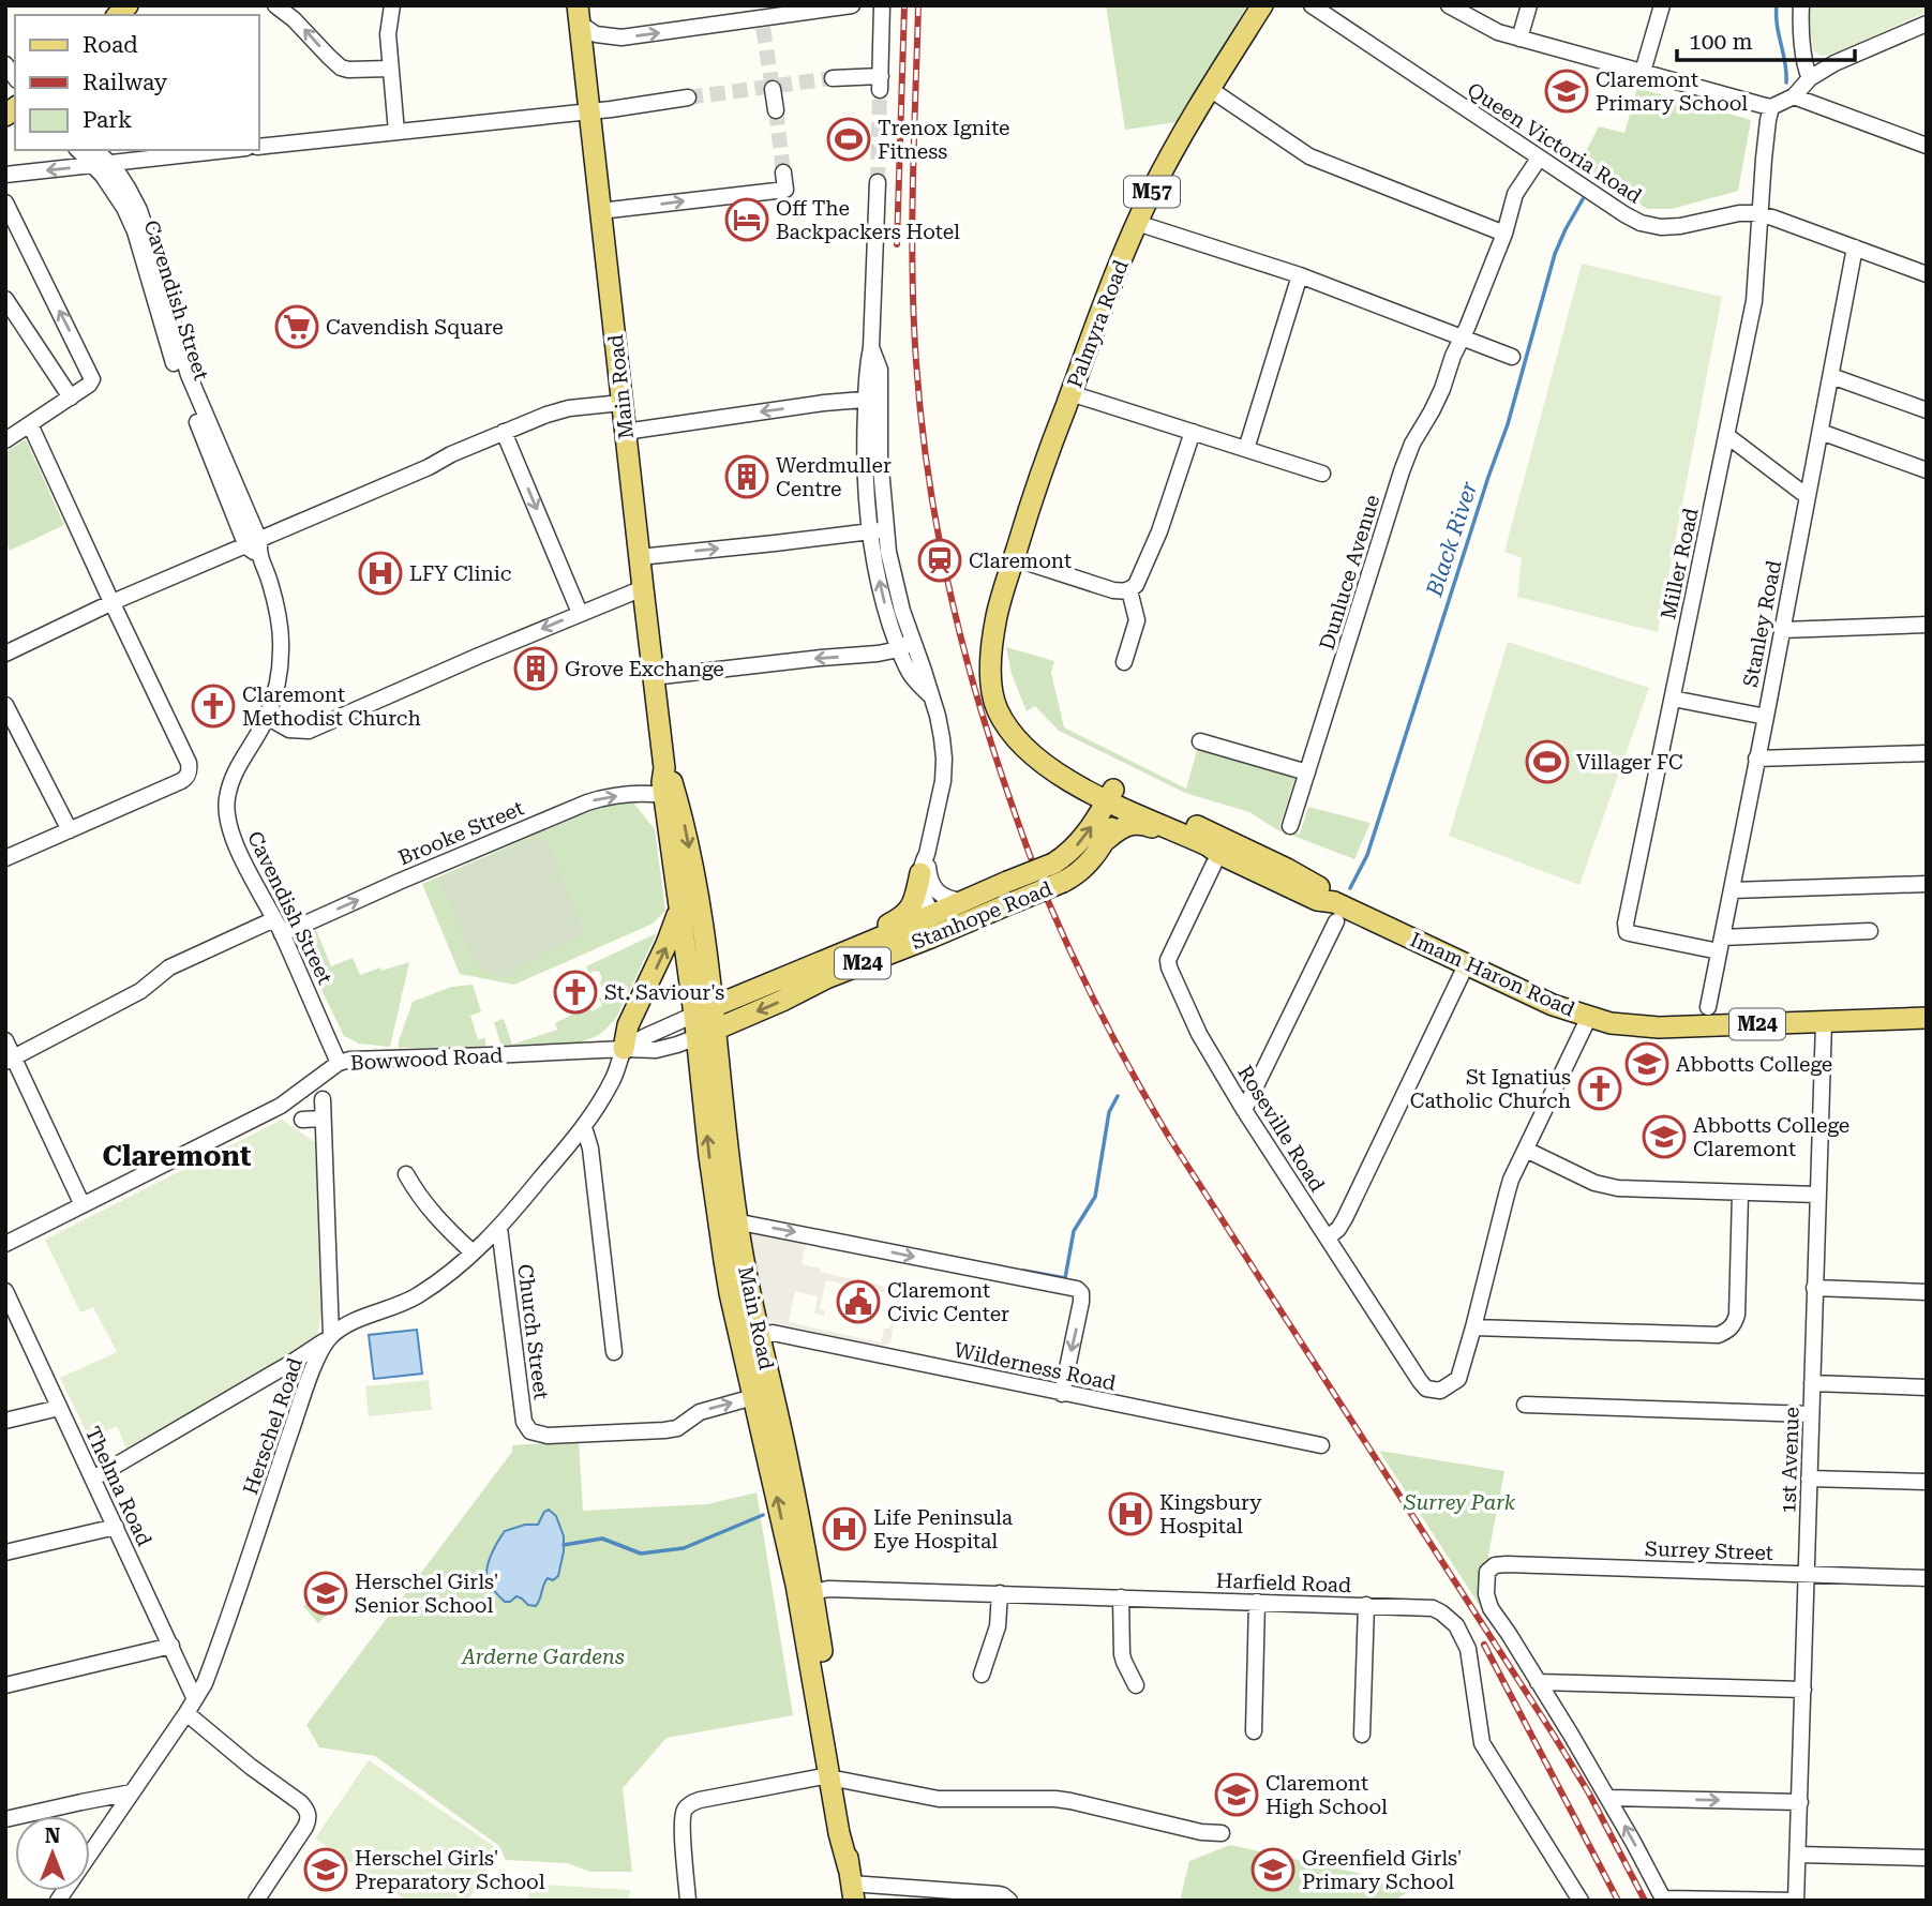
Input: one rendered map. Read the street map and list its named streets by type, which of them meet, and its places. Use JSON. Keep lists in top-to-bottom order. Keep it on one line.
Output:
{"streets":{"main road":["M57","Palmyra Road","Main Road","Stanhope Road","M24","Imam Haron Road"],"street":["Queen Victoria Road","Cavendish Street","Miller Road","Dunluce Avenue","Stanley Road","Brooke Street","Bowwood Road","Roseville Road","Church Street","Wilderness Road","Herschel Road","1st Avenue","Thelma Road","Surrey Street","Harfield Road"]},"crossings":[["Queen Victoria Road","Miller Road"],["Queen Victoria Road","Dunluce Avenue"],["Queen Victoria Road","Stanley Road"],["Cavendish Street","Brooke Street"],["Cavendish Street","Bowwood Road"],["Palmyra Road","Stanhope Road"],["Palmyra Road","Imam Haron Road"],["Main Road","Brooke Street"],["Main Road","Stanhope Road"],["Main Road","Bowwood Road"],["Main Road","Church Street"],["Main Road","Wilderness Road"],["Main Road","Harfield Road"],["Miller Road","Stanley Road"],["Stanhope Road","Imam Haron Road"],["Stanhope Road","Bowwood Road"],["Imam Haron Road","Roseville Road"],["Imam Haron Road","1st Avenue"],["Herschel Road","Thelma Road"],["1st Avenue","Surrey Street"]],"one_way":["Brooke Street"],"districts":["Claremont"],"water":["Black River"],"parks":["Surrey Park","Arderne Gardens"],"places":{"school or university":["Claremont Primary School","Abbotts College","Abbotts College Claremont","Herschel Girls' Senior School","Claremont High School","Herschel Girls' Preparatory School","Greenfield Girls' Primary School"],"sports":["Trenox Ignite Fitness","Villager FC"],"hotel":["Off The Backpackers Hotel"],"supermarket":["Cavendish Square"],"building":["Werdmuller Centre","Grove Exchange"],"station":["Claremont"],"hospital":["LFY Clinic","Kingsbury Hospital","Life Peninsula Eye Hospital"],"church":["Claremont Methodist Church","St. Saviour's","St Ignatius Catholic Church"],"public building":["Claremont Civic Center"]},"legend":["Road","Railway","Park"],"scale_bar":"100 m","north":"top"}
